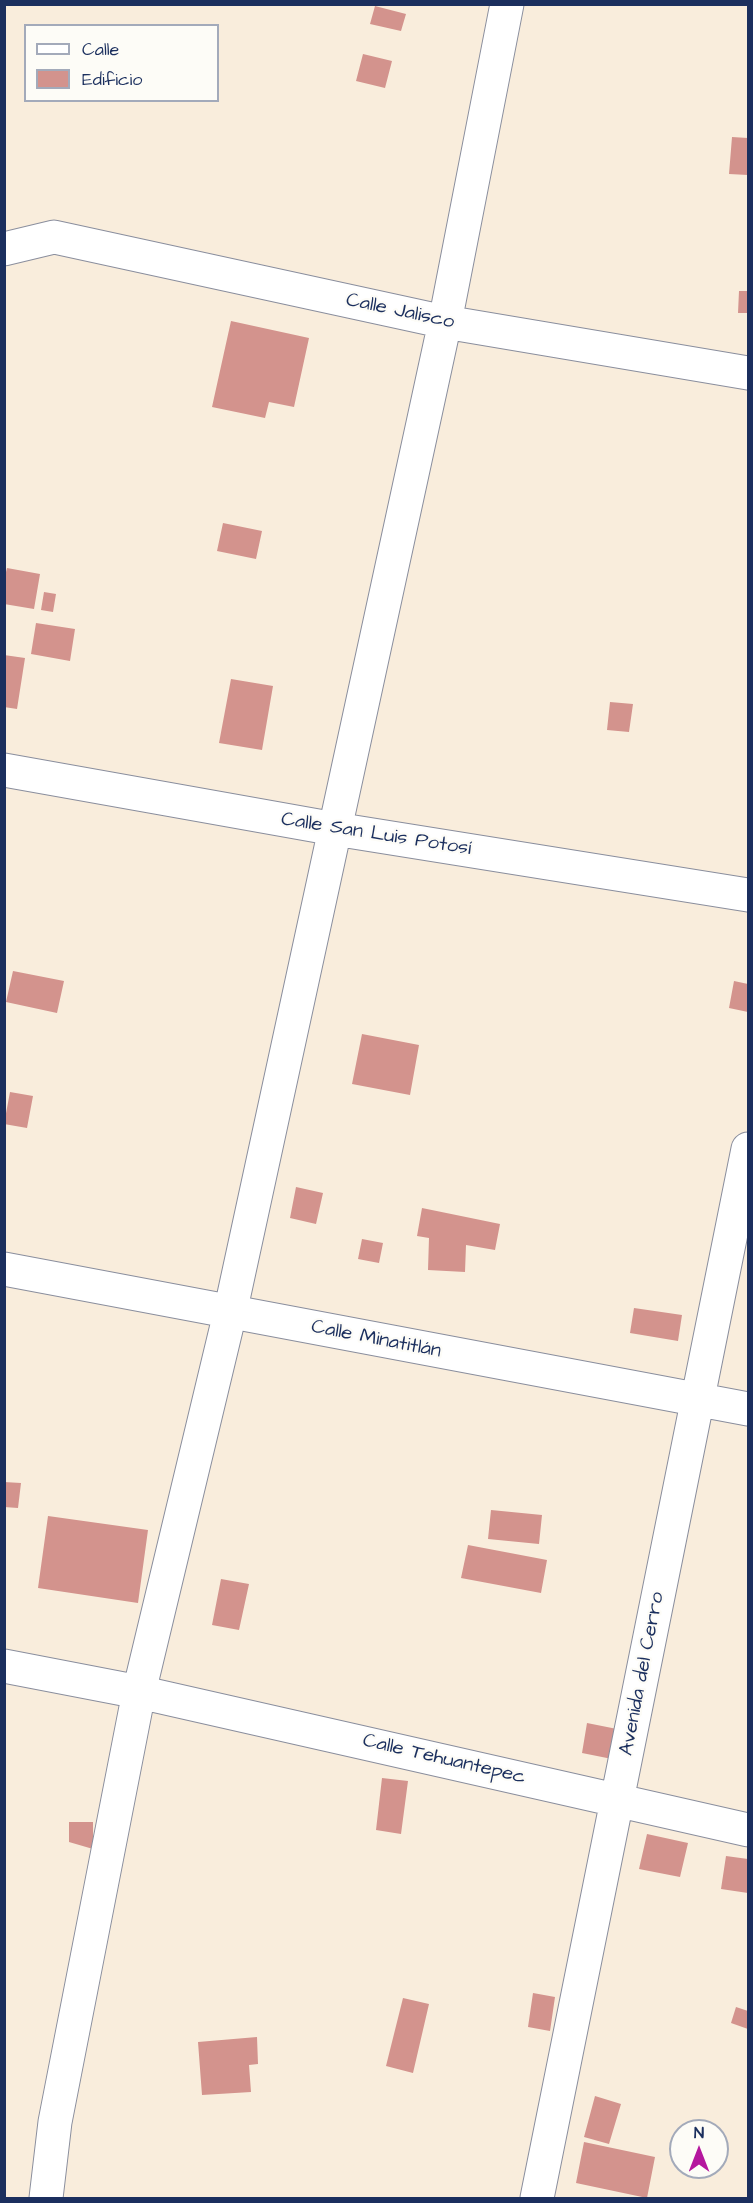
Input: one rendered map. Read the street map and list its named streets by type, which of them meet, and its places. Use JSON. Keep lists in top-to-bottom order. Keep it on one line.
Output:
{"streets":{"street":["Calle Jalisco","Calle San Luis Potosí","Calle Minatitlán","Avenida del Cerro","Calle Tehuantepec"]},"crossings":[["Calle Minatitlán","Avenida del Cerro"],["Avenida del Cerro","Calle Tehuantepec"]],"legend":["Calle","Edificio"],"north":"top"}
